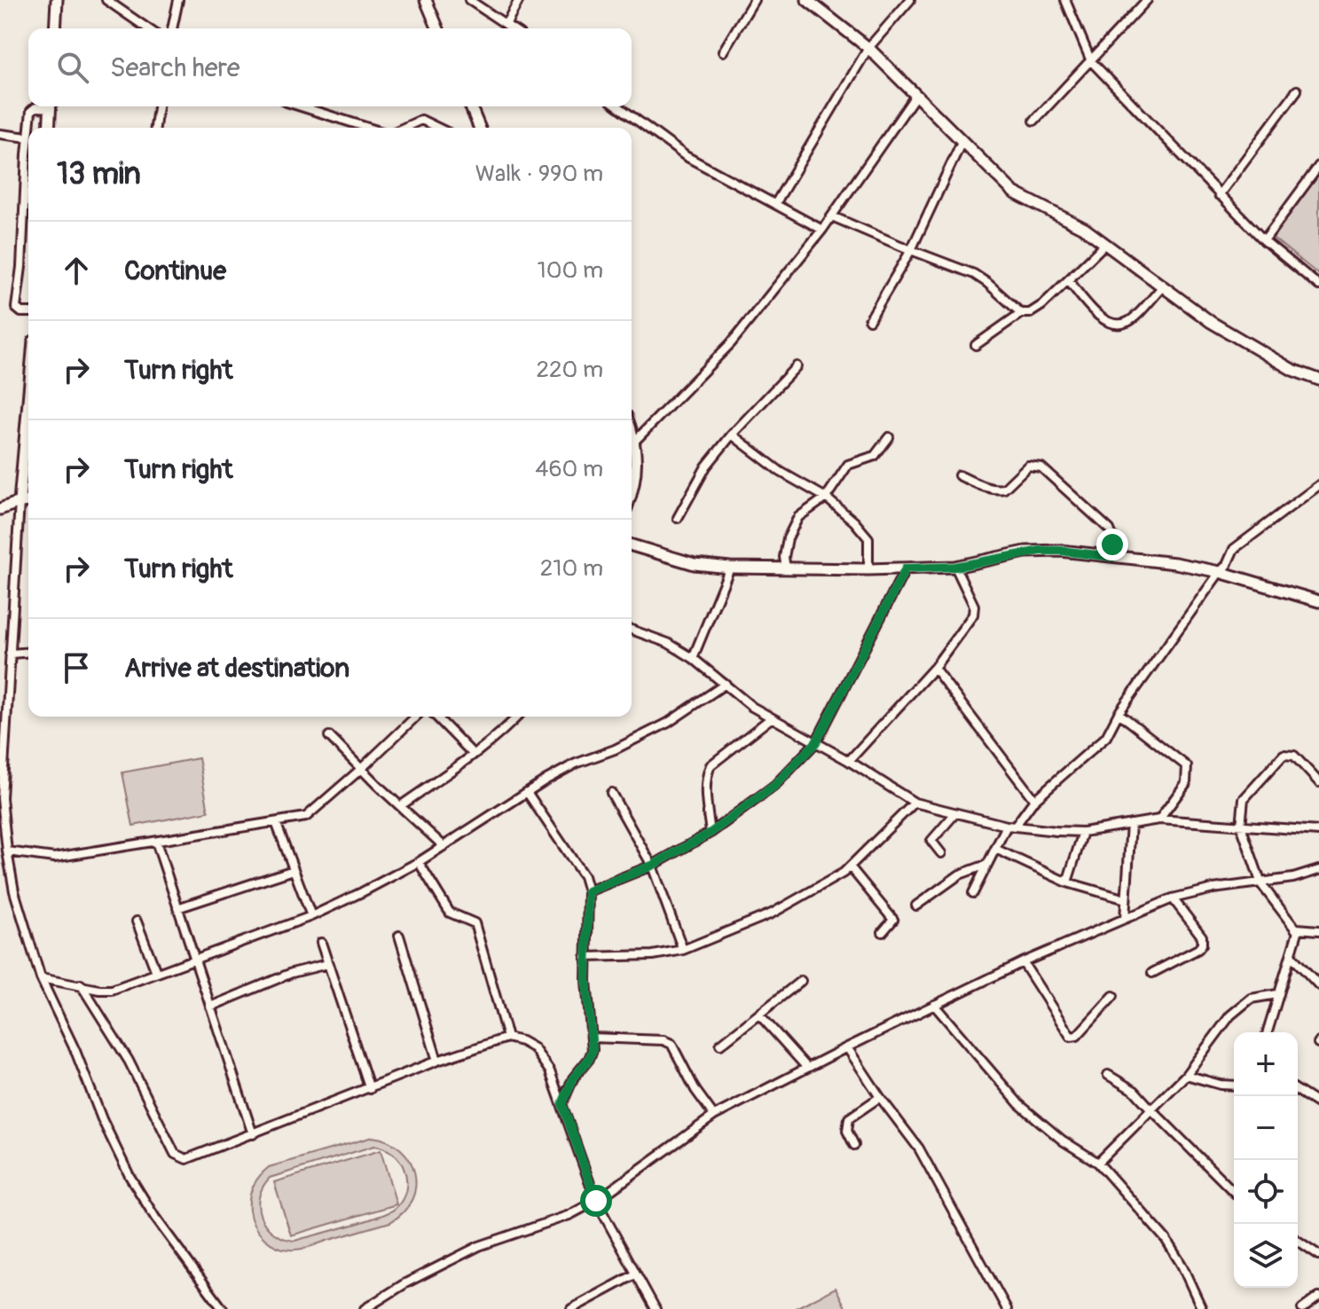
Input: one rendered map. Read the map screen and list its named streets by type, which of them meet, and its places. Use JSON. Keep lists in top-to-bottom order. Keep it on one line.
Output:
{"page":{"search":"Search here","heading":["13 min","Walk · 990 m"],"list":[["Continue","100 m"],["Turn right","220 m"],["Turn right","460 m"],["Turn right","210 m"],"Arrive at destination"],"map_buttons":["+","−"]}}
